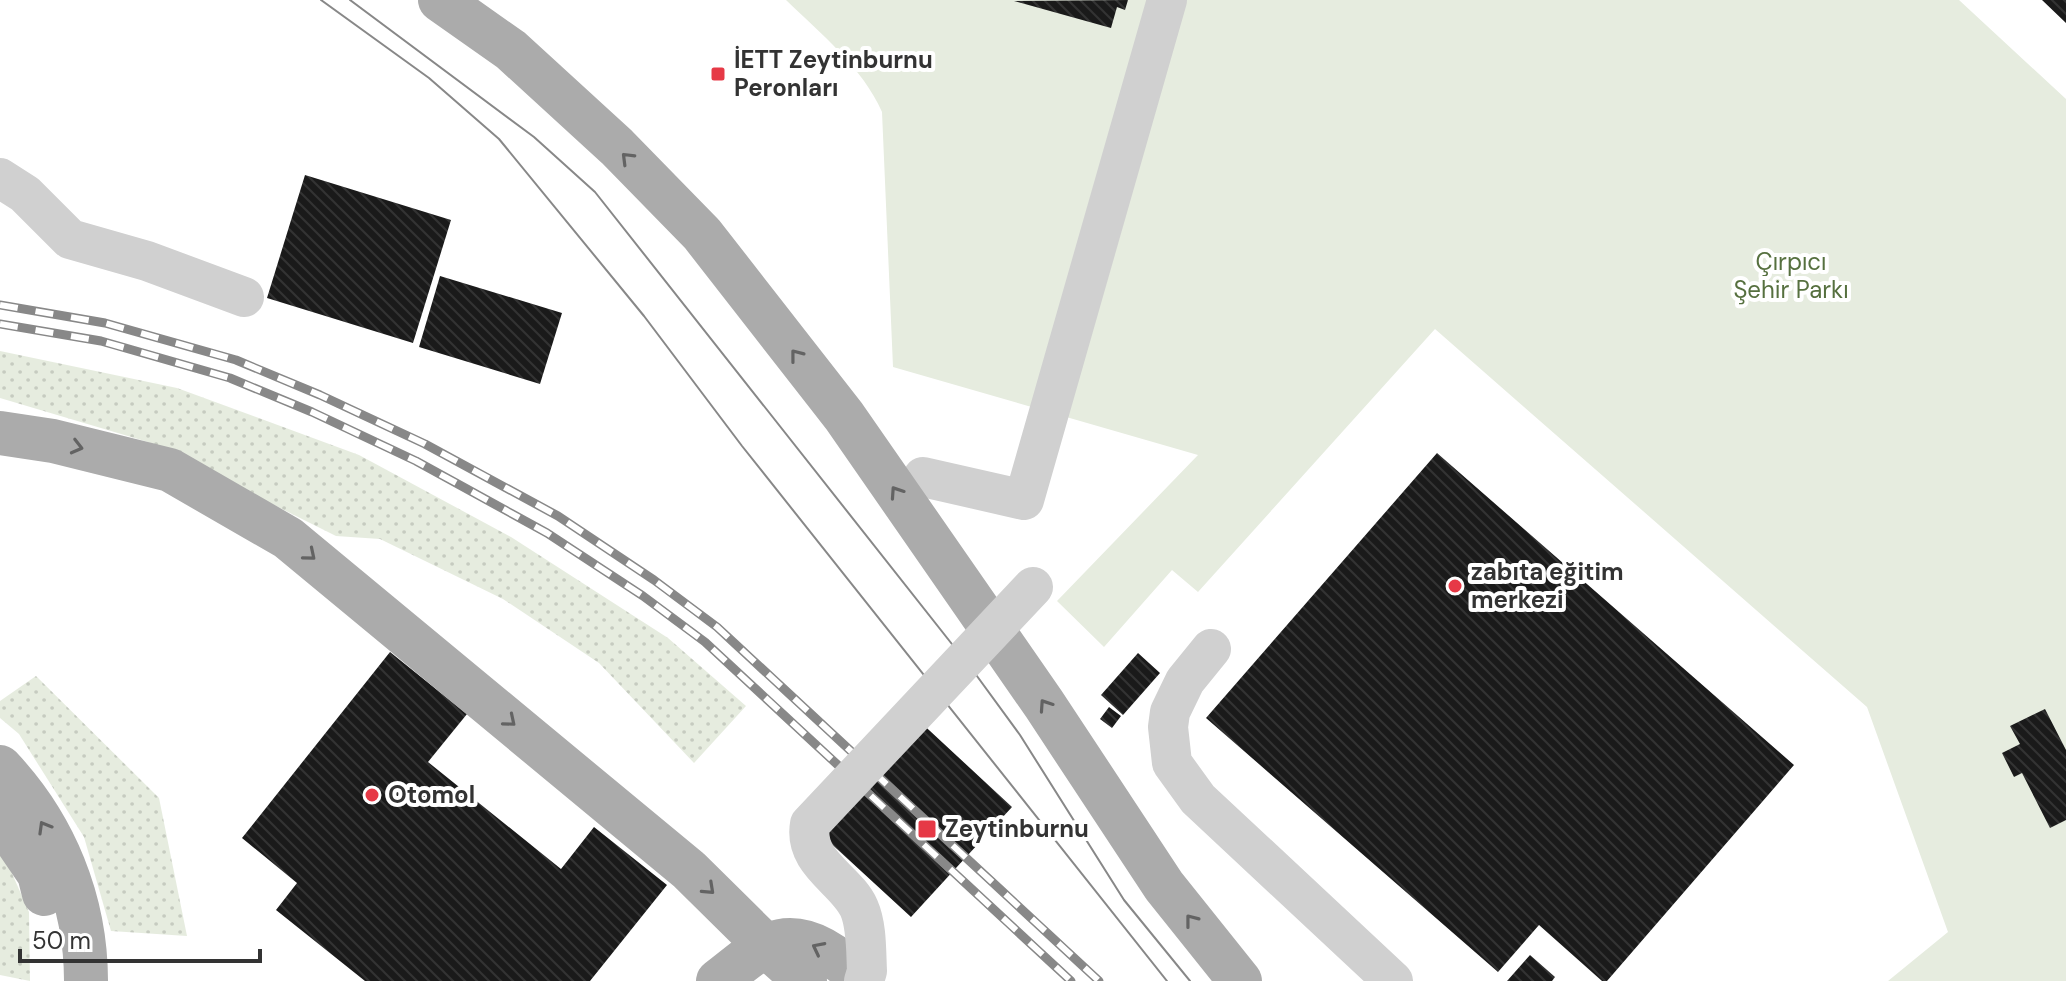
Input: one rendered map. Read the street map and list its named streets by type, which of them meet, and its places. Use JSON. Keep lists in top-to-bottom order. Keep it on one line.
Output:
{"parks":["Çırpıcı Şehir Parkı"],"places":{"transit":["İETT Zeytinburnu Peronları","Zeytinburnu"],"other":["zabıta eğitim merkezi","Otomol"]},"scale_bar":"50 m"}
